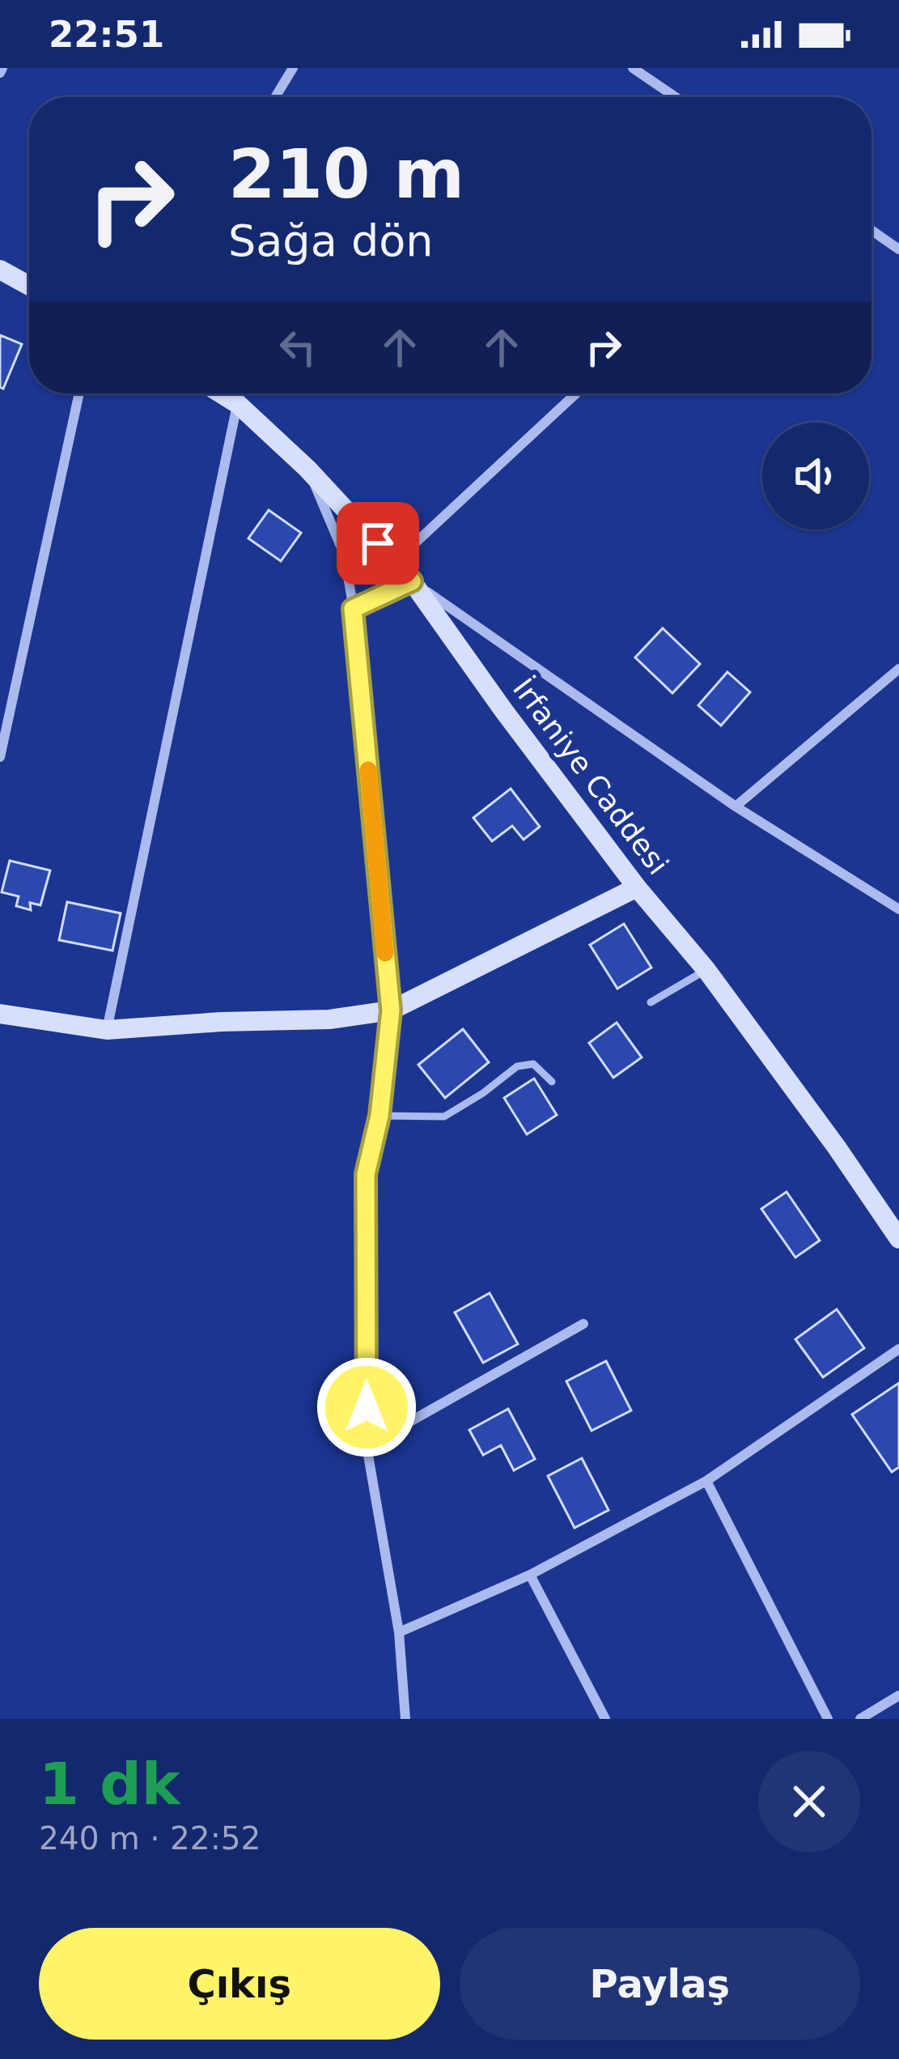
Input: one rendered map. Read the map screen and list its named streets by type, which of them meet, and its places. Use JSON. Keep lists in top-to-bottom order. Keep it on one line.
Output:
{"streets":{"main road":["İrfaniye Caddesi"]},"page":{"status":"22:51","turn":["210 m","Sağa dön"],"heading":["1 dk","240 m · 22:52"],"buttons":["Çıkış","Paylaş"]}}
